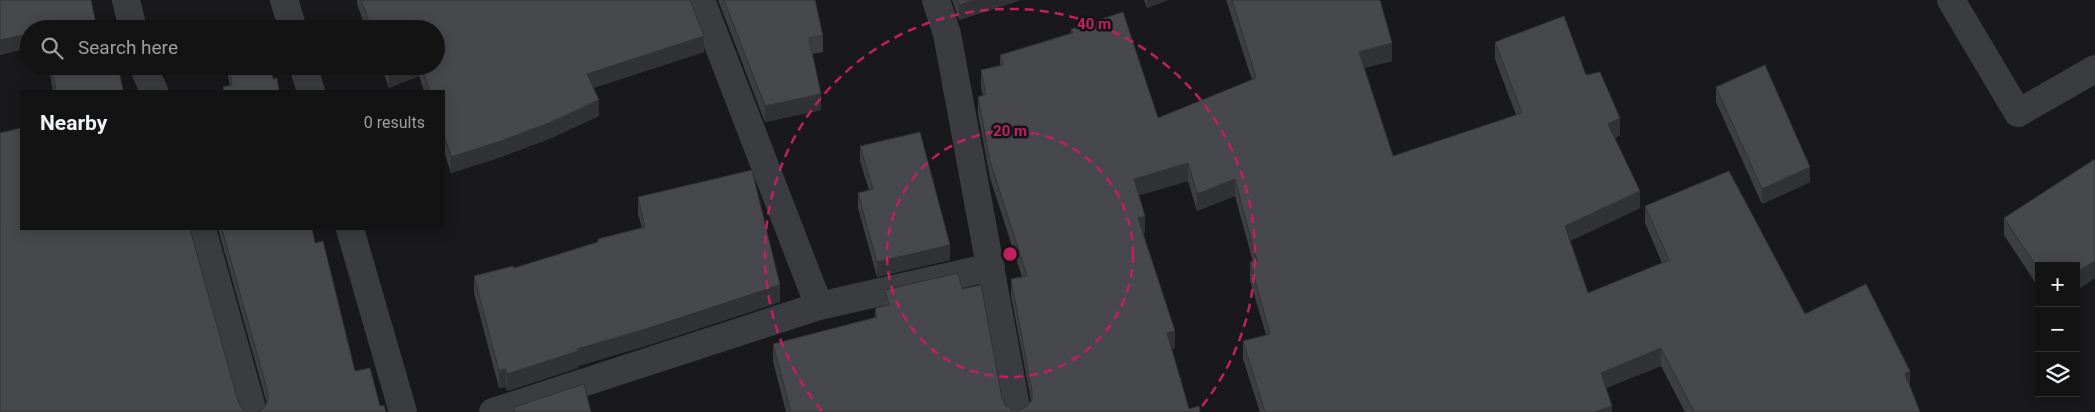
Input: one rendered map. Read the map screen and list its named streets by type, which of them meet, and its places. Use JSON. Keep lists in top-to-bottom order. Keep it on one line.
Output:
{"page":{"search":"Search here","heading":["Nearby","0 results"],"map_buttons":["+","−"]},"rings":["40 m","20 m"]}
